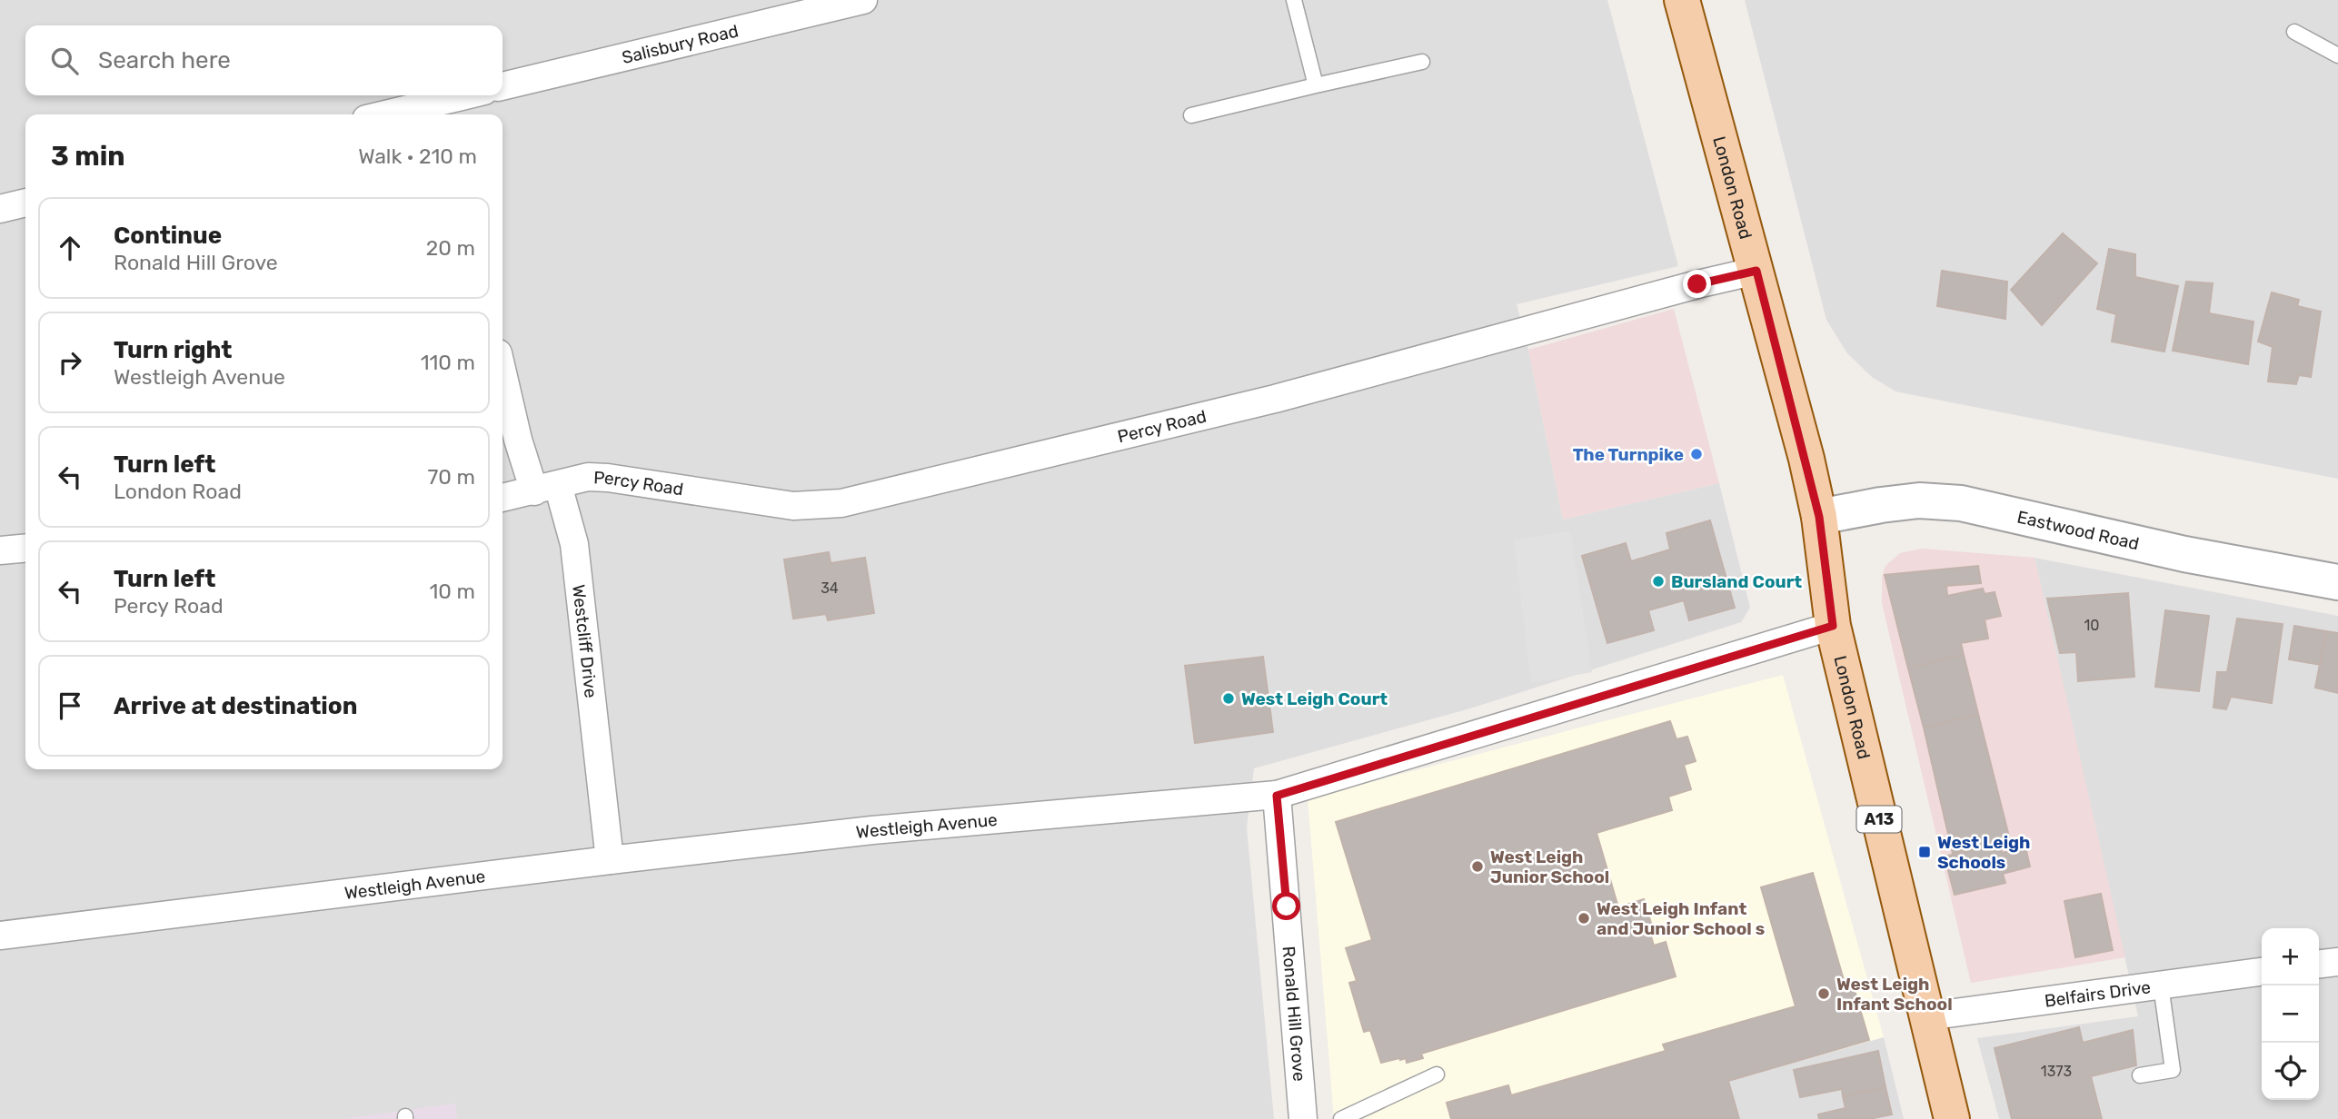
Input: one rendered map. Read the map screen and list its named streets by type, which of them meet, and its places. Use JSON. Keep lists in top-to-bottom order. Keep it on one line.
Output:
{"streets":{"main road":["London Road","A13"],"street":["Salisbury Road","Percy Road","Eastwood Road","Westcliff Drive","Westleigh Avenue","Belfairs Drive","Ronald Hill Grove"]},"crossings":[["London Road","Percy Road"],["London Road","Eastwood Road"],["London Road","Westleigh Avenue"],["London Road","Belfairs Drive"],["Percy Road","Westcliff Drive"],["Westcliff Drive","Westleigh Avenue"],["Westleigh Avenue","Ronald Hill Grove"]],"places":{"other":["The Turnpike","Bursland Court","West Leigh Court","West Leigh Junior School","West Leigh Infant and Junior School s","West Leigh Infant School"],"transit":["West Leigh Schools"]},"house_numbers":["34","10","1373"],"page":{"search":"Search here","heading":["3 min","Walk · 210 m"],"list":[["Continue","Ronald Hill Grove","20 m"],["Turn right","Westleigh Avenue","110 m"],["Turn left","London Road","70 m"],["Turn left","Percy Road","10 m"],"Arrive at destination"],"map_buttons":["+","−"]}}
